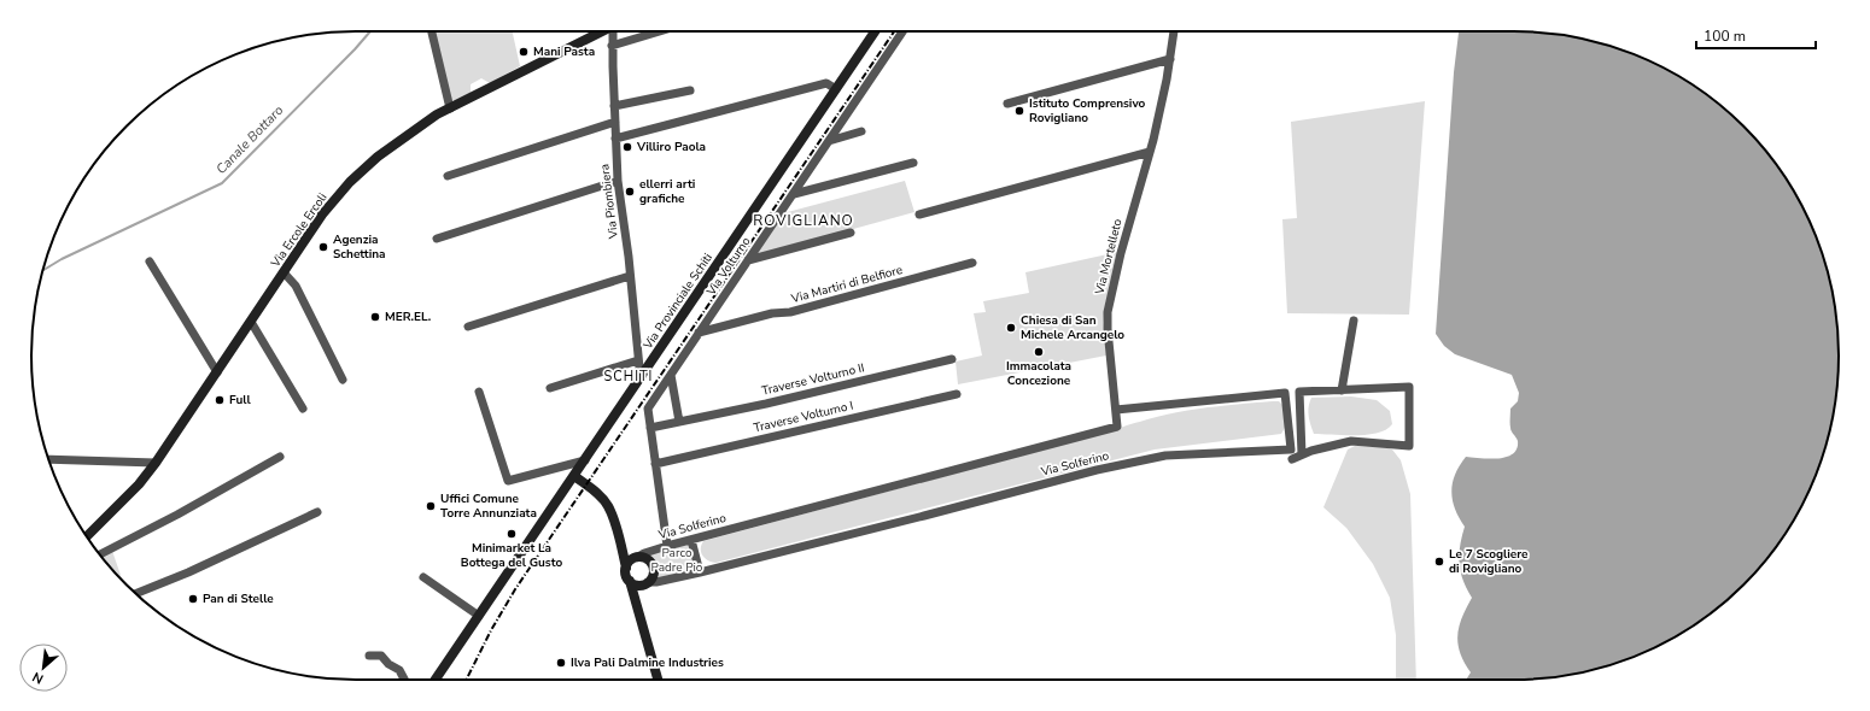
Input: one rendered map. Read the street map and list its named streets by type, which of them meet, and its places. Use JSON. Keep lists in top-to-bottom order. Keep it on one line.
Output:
{"streets":{"street":["Via Piombiera","Via Ercole Ercoli","Via Mortelleto","Via Volturno","Via Martiri di Belfiore","Via Provinciale Schiti","Traverse Volturno II","Traverse Volturno I","Via Solferino"]},"crossings":[["Via Piombiera","Via Provinciale Schiti"],["Via Mortelleto","Via Solferino"],["Via Volturno","Via Martiri di Belfiore"],["Via Volturno","Traverse Volturno II"],["Via Volturno","Traverse Volturno I"],["Via Volturno","Via Solferino"]],"districts":["ROVIGLIANO","SCHITI"],"water":["Canale Bottaro"],"parks":["Parco Padre Pio"],"places":["Mani Pasta","Istituto Comprensivo Rovigliano","Villiro Paola","ellerri arti grafiche","Agenzia Schettina","MER.EL.","Chiesa di San Michele Arcangelo","Immacolata Concezione","Full","Uffici Comune Torre Annunziata","Minimarket La Bottega del Gusto","Le 7 Scogliere di Rovigliano","Pan di Stelle","Ilva Pali Dalmine Industries"],"scale_bar":"100 m","north":"bottom left"}
